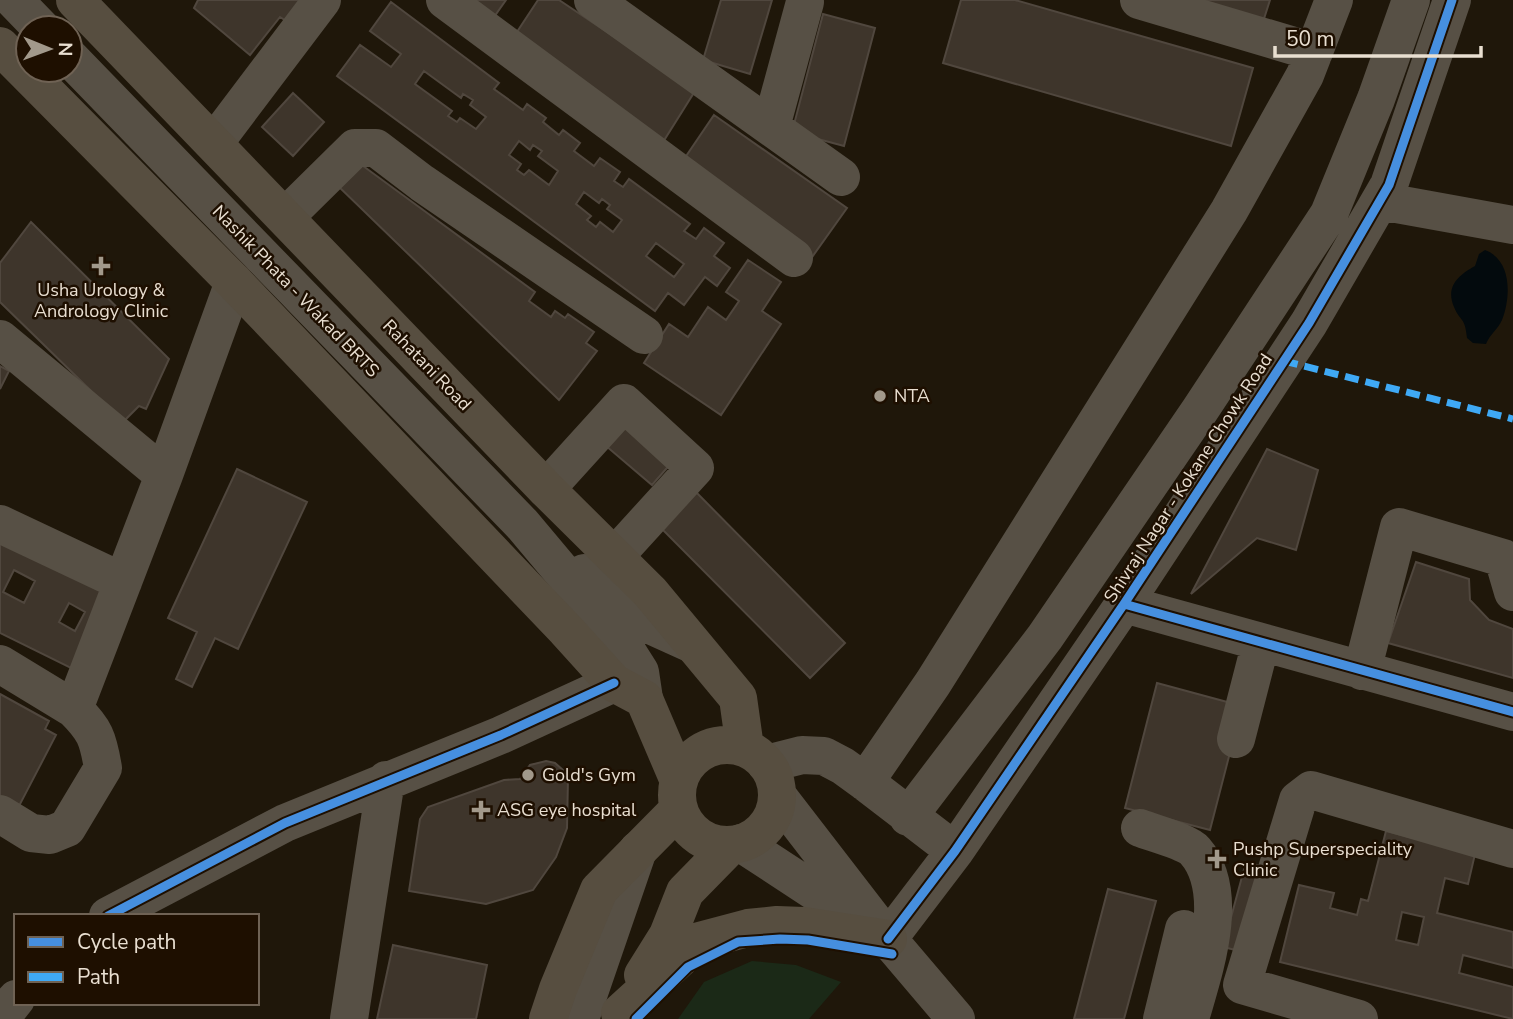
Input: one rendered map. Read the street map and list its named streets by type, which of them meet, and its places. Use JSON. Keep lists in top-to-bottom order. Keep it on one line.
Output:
{"streets":{"main road":["Rahatani Road"],"street":["Nashik Phata - Wakad BRTS","Shivraj Nagar - Kokane Chowk Road"]},"crossings":[["Nashik Phata - Wakad BRTS","Rahatani Road"]],"places":{"health":["Usha Urology & Andrology Clinic","ASG eye hospital","Pushp Superspeciality Clinic"],"other":["NTA","Gold's Gym"]},"legend":["Cycle path","Path"],"scale_bar":"50 m","north":"right"}
